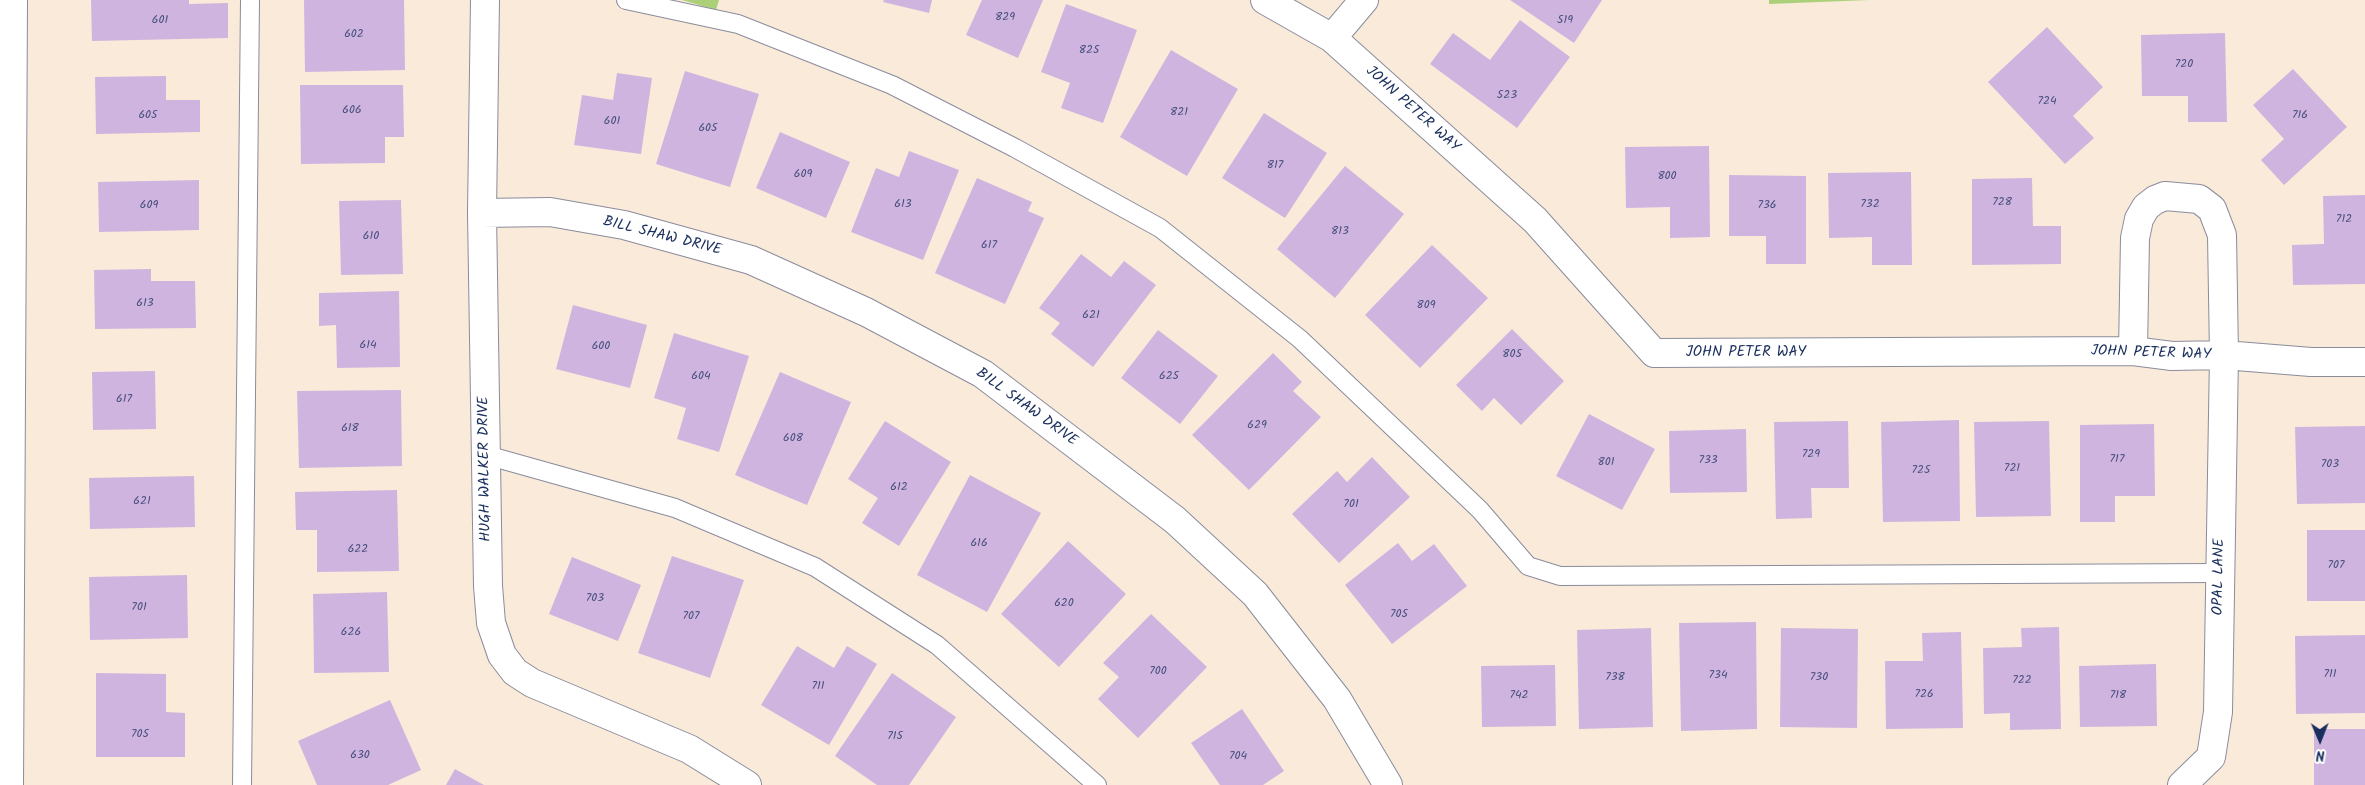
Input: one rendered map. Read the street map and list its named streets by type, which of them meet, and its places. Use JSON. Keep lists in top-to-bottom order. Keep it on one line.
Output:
{"streets":{"street":["JOHN PETER WAY","BILL SHAW DRIVE","HUGH WALKER DRIVE","OPAL LANE"]},"crossings":[["JOHN PETER WAY","OPAL LANE"],["BILL SHAW DRIVE","HUGH WALKER DRIVE"]],"house_numbers":["829","601","519","602","825","720","523","724","606","821","605","716","601","605","817","609","800","728","613","732","609","736","712","813","610","617","613","809","621","614","600","805","604","625","617","629","618","608","729","717","733","801","703","721","725","612","621","701","616","622","707","703","620","701","705","707","626","700","711","734","738","730","722","711","726","742","718","705","715","630","704"],"north":"bottom"}
